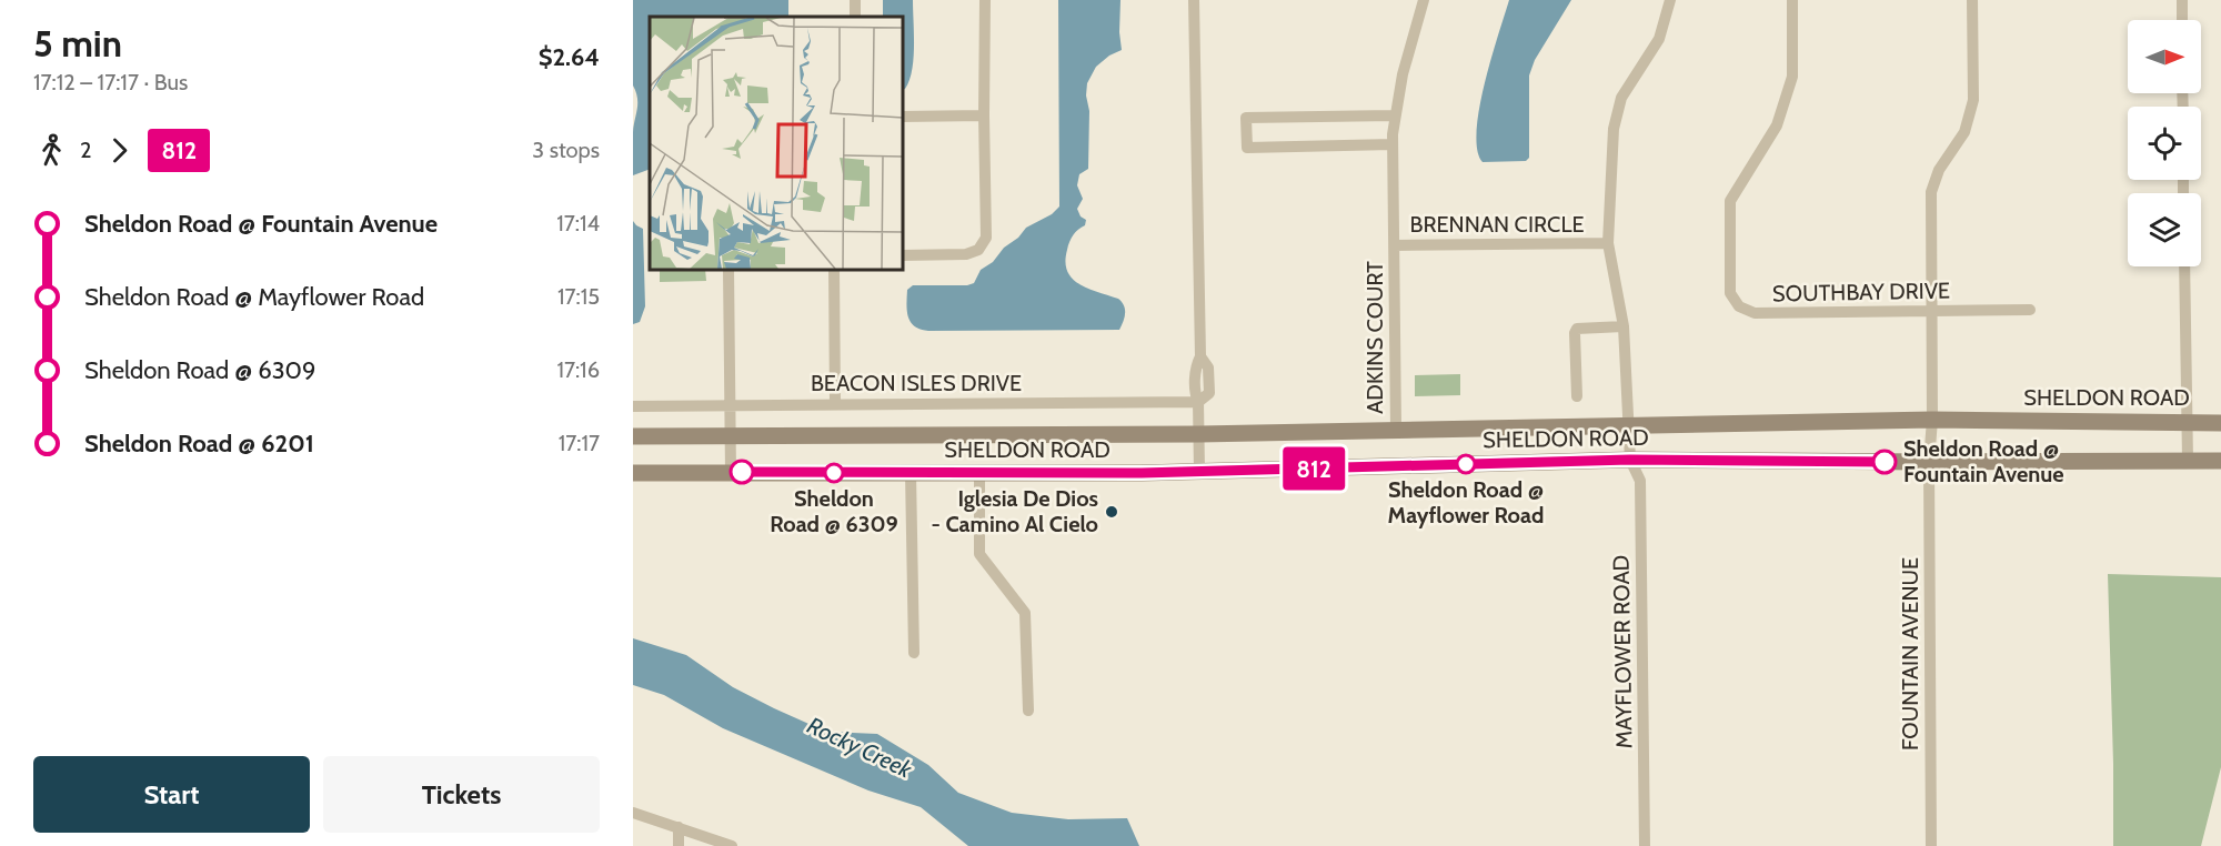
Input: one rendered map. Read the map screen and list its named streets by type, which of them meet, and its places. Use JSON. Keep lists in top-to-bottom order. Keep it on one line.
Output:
{"streets":{"main road":["SHELDON ROAD"],"street":["BRENNAN CIRCLE","SOUTHBAY DRIVE","ADKINS COURT","BEACON ISLES DRIVE","MAYFLOWER ROAD","FOUNTAIN AVENUE"]},"crossings":[["BRENNAN CIRCLE","ADKINS COURT"],["BRENNAN CIRCLE","SHELDON ROAD"],["BRENNAN CIRCLE","MAYFLOWER ROAD"],["SOUTHBAY DRIVE","FOUNTAIN AVENUE"],["ADKINS COURT","SHELDON ROAD"],["SHELDON ROAD","MAYFLOWER ROAD"],["SHELDON ROAD","FOUNTAIN AVENUE"]],"water":["Rocky Creek"],"places":["Sheldon Road @ Fountain Avenue","Sheldon Road @ Mayflower Road","Sheldon Road @ 6309","Iglesia De Dios - Camino Al Cielo"],"lines":["bus line 812"],"north":"right","page":{"heading":["5 min","17:12 – 17:17 · Bus","$2.64"],"on_map":"812","legs":["2","812","3 stops"],"list":[{"name":"Sheldon Road @ Fountain Avenue","value":"17:14"},{"name":"Sheldon Road @ Mayflower Road","value":"17:15"},{"name":"Sheldon Road @ 6309","value":"17:16"},{"name":"Sheldon Road @ 6201","value":"17:17"}],"buttons":["Start","Tickets"]}}
